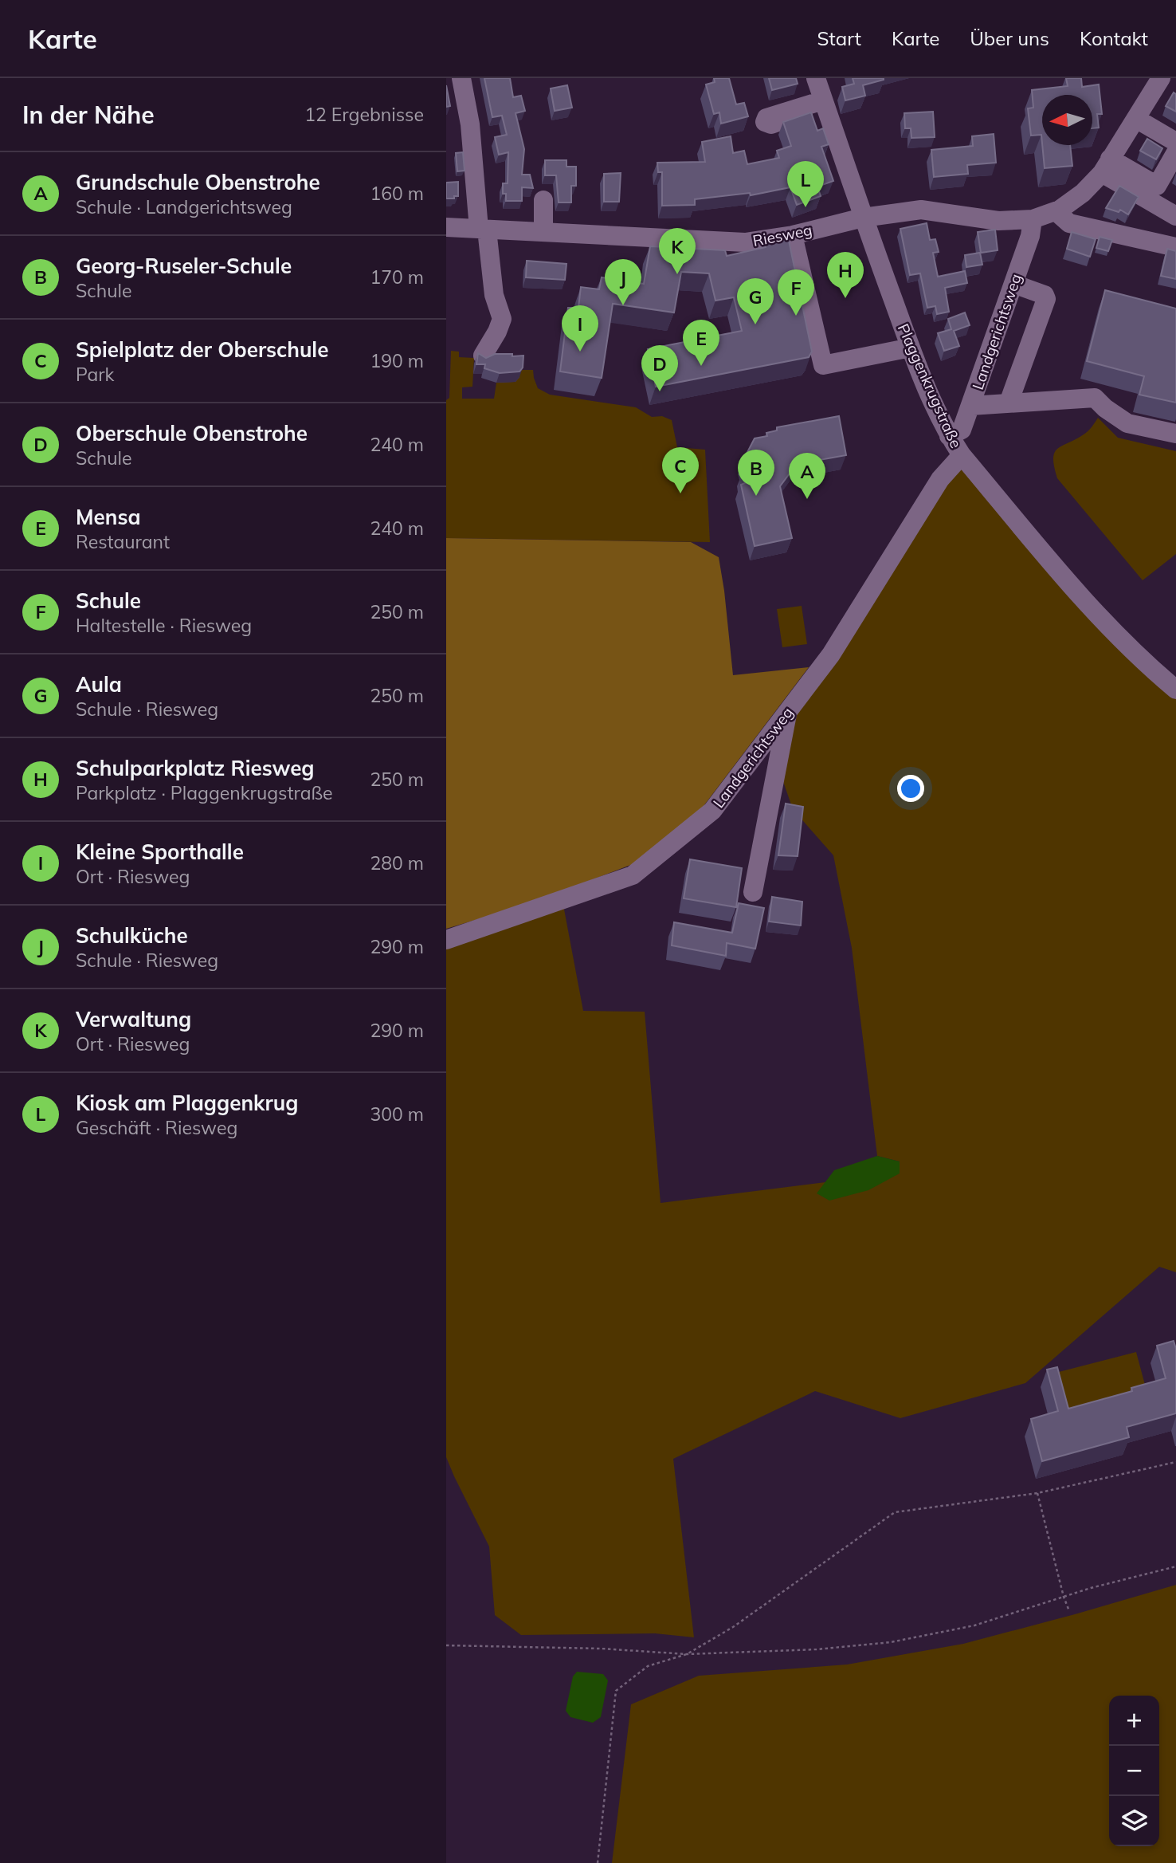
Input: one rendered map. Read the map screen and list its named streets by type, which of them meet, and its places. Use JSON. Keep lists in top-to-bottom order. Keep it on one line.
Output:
{"streets":{"street":["Riesweg","Landgerichtsweg","Plaggenkrugstraße"]},"crossings":[["Riesweg","Landgerichtsweg"],["Riesweg","Plaggenkrugstraße"],["Landgerichtsweg","Plaggenkrugstraße"]],"north":"left","page":{"header":"Karte","nav":["Start","Karte","Über uns","Kontakt"],"heading":["In der Nähe","12 Ergebnisse"],"list":[{"mark":"A","name":"Grundschule Obenstrohe","note":"Schule · Landgerichtsweg","value":"160 m"},{"mark":"B","name":"Georg-Ruseler-Schule","note":"Schule","value":"170 m"},{"mark":"C","name":"Spielplatz der Oberschule","note":"Park","value":"190 m"},{"mark":"D","name":"Oberschule Obenstrohe","note":"Schule","value":"240 m"},{"mark":"E","name":"Mensa","note":"Restaurant","value":"240 m"},{"mark":"F","name":"Schule","note":"Haltestelle · Riesweg","value":"250 m"},{"mark":"G","name":"Aula","note":"Schule · Riesweg","value":"250 m"},{"mark":"H","name":"Schulparkplatz Riesweg","note":"Parkplatz · Plaggenkrugstraße","value":"250 m"},{"mark":"I","name":"Kleine Sporthalle","note":"Ort · Riesweg","value":"280 m"},{"mark":"J","name":"Schulküche","note":"Schule · Riesweg","value":"290 m"},{"mark":"K","name":"Verwaltung","note":"Ort · Riesweg","value":"290 m"},{"mark":"L","name":"Kiosk am Plaggenkrug","note":"Geschäft · Riesweg","value":"300 m"}],"pins":["L","K","H","J","F","G","I","E","D","C","B","A"],"map_buttons":["+","−"]}}
